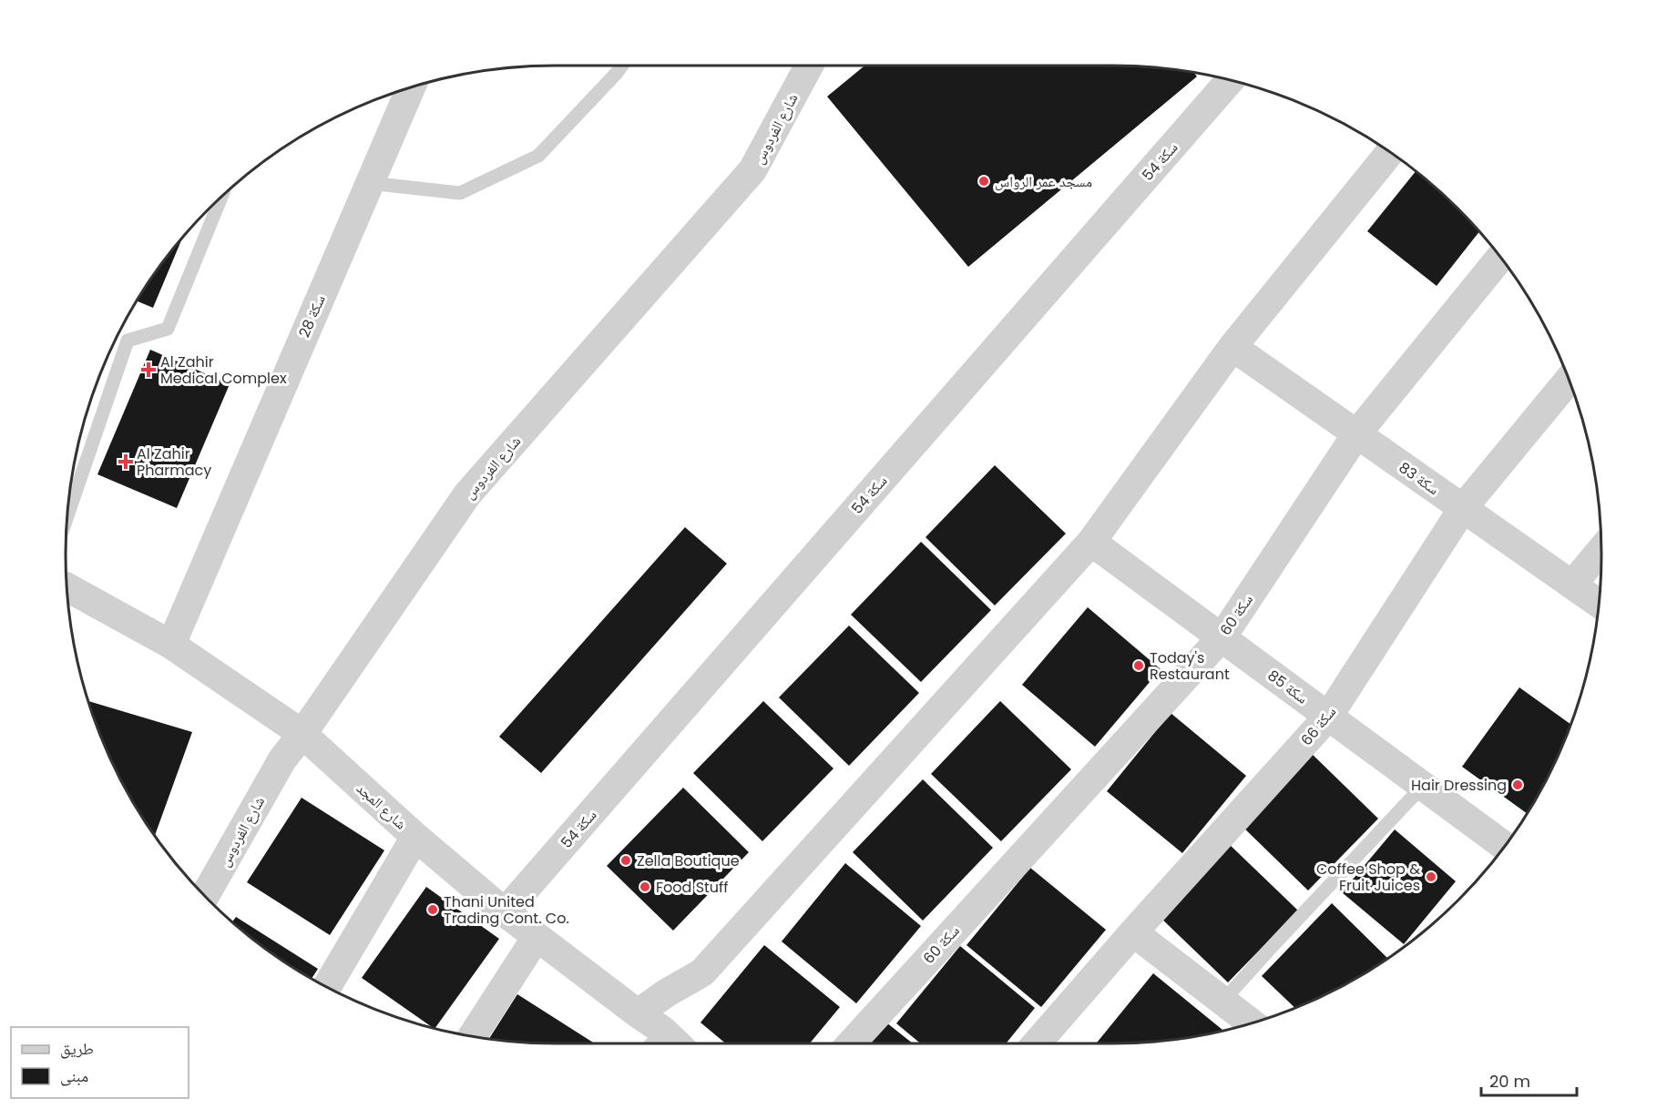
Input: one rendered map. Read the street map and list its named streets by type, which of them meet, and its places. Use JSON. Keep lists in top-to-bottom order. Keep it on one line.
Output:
{"streets":{"street":["شارع الفردوس","سكة 54","سكة 28","سكة 83","سكة 60","سكة 85","سكة 66","شارع المجد"]},"crossings":[["شارع الفردوس","شارع المجد"],["سكة 54","شارع المجد"],["سكة 28","شارع المجد"],["سكة 83","سكة 60"],["سكة 83","سكة 66"],["سكة 60","سكة 85"],["سكة 85","سكة 66"]],"places":{"other":["مسجد عمر الرواس","Today's Restaurant","Hair Dressing","Zella Boutique","Coffee Shop & Fruit Juices","Food Stuff","Thani United Trading Cont. Co."],"health":["Al Zahir Medical Complex","Al Zahir Pharmacy"]},"legend":["طريق","مبنى"],"scale_bar":"20 m"}
